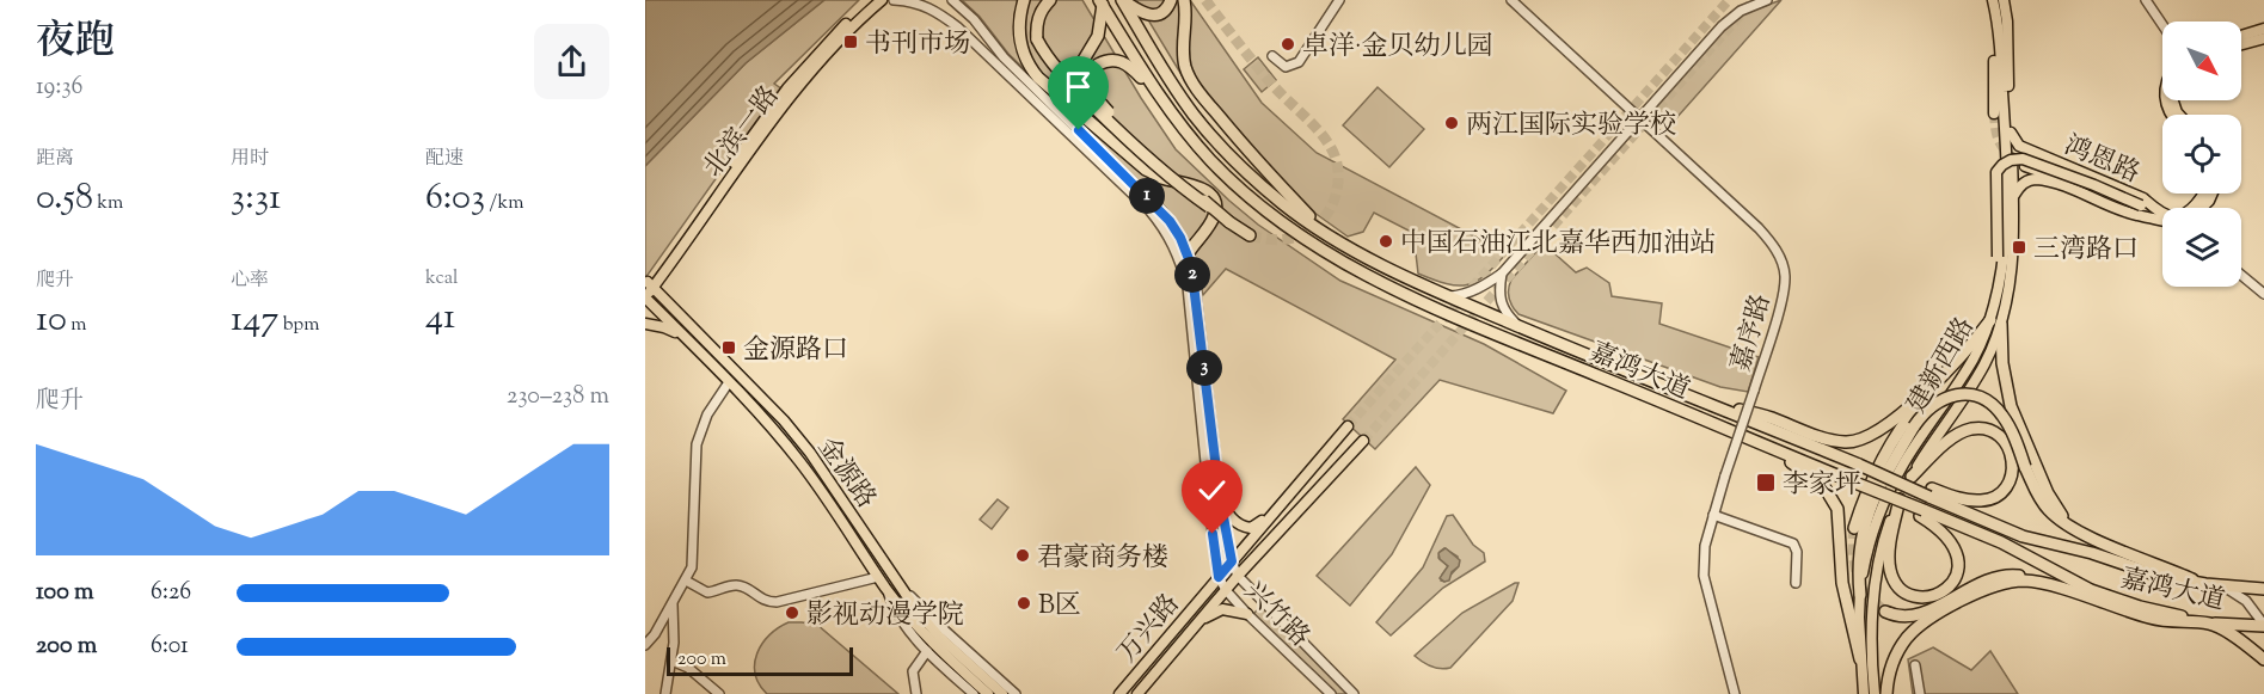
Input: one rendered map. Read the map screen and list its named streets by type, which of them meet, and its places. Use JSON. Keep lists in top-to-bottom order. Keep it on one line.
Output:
{"streets":{"highway":["嘉鸿大道"],"main road":["北滨一路","鸿恩路","建新西路","金源路","万兴路"],"street":["嘉序路","兴竹路"]},"crossings":[["北滨一路","金源路"],["北滨一路","兴竹路"],["鸿恩路","建新西路"],["兴竹路","万兴路"]],"places":{"transit":["书刊市场","三湾路口","金源路口","李家坪"],"other":["卓洋·金贝幼儿园","两江国际实验学校","中国石油江北嘉华西加油站","君豪商务楼","B区","影视动漫学院"]},"scale_bar":"200 m","north":"bottom right","page":{"heading":["夜跑","19:36"],"stats":[["距离","0.58 km"],["用时","3:31"],["配速","6:03 /km"],["爬升","10 m"],["心率","147 bpm"],["kcal","41"]],"pins":["1","2","3"],"chart":["爬升","230–238 m"],"list":[{"name":"100 m","note":"6:26"},{"name":"200 m","note":"6:01"}],"scale":"200 m"}}
